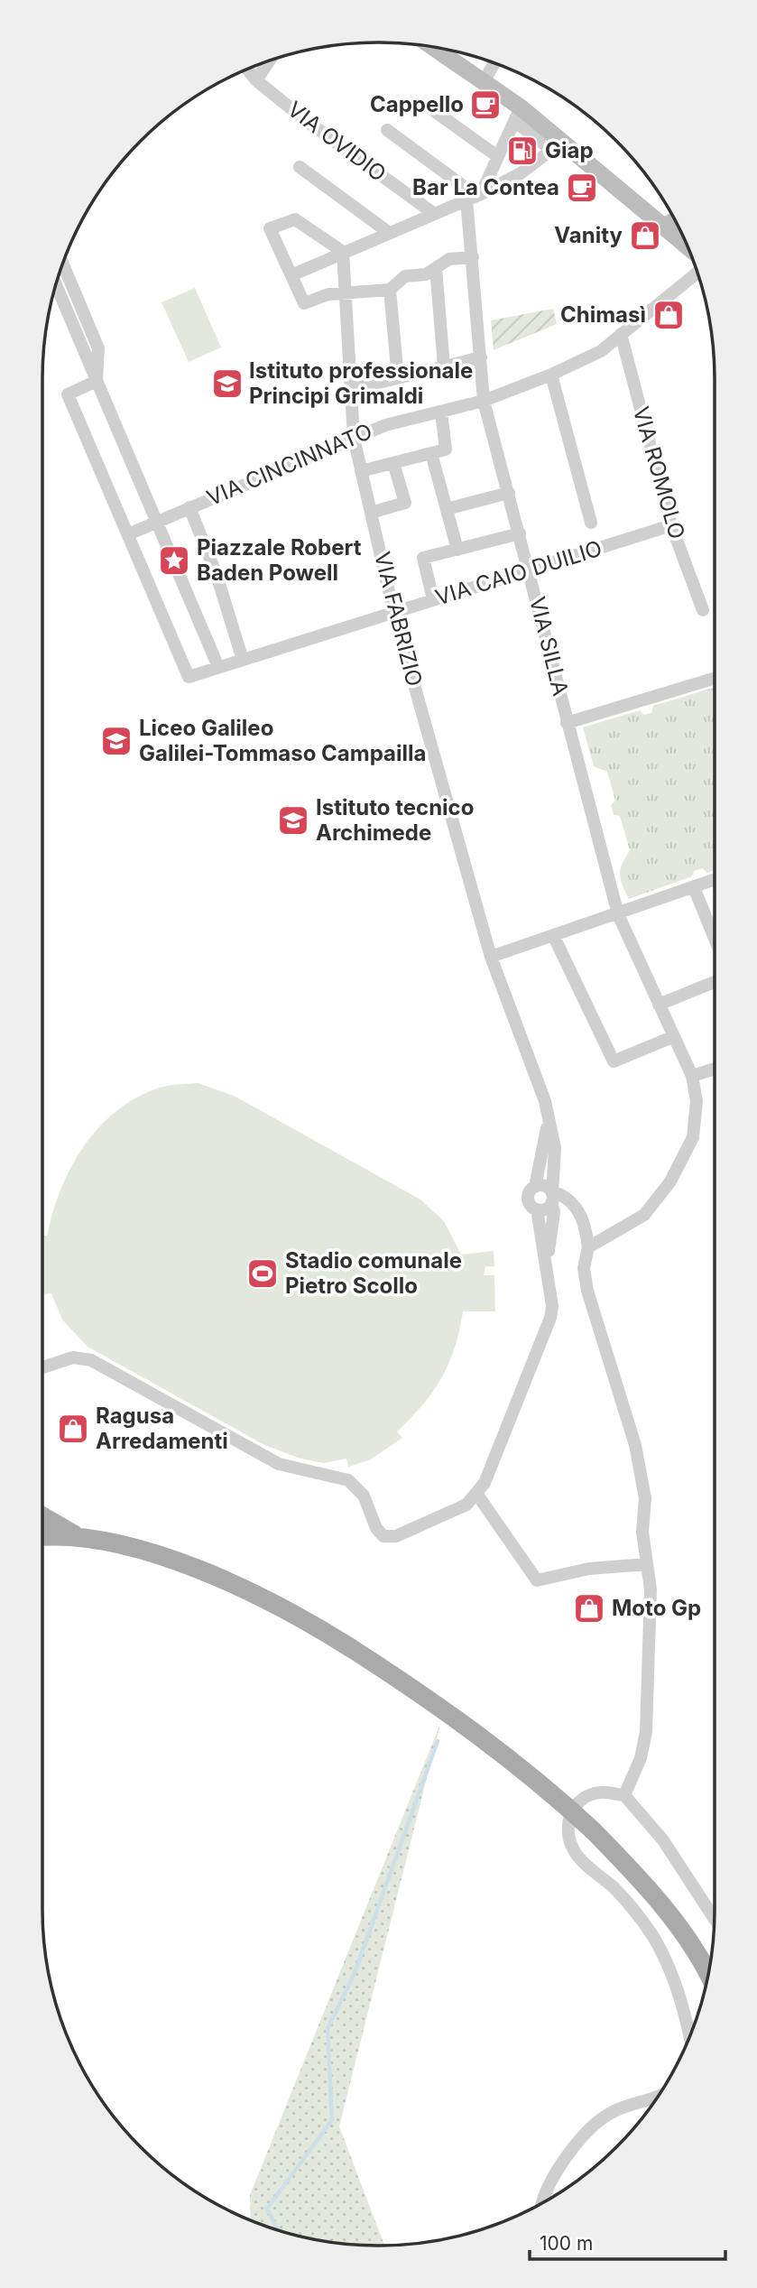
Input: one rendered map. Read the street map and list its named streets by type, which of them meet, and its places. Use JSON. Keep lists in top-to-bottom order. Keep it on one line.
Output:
{"streets":{"street":["VIA OVIDIO","VIA CINCINNATO","VIA ROMOLO","VIA CAIO DUILIO","VIA FABRIZIO","VIA SILLA"]},"crossings":[["VIA CINCINNATO","VIA ROMOLO"],["VIA CINCINNATO","VIA CAIO DUILIO"],["VIA CINCINNATO","VIA FABRIZIO"],["VIA CINCINNATO","VIA SILLA"],["VIA ROMOLO","VIA CAIO DUILIO"],["VIA CAIO DUILIO","VIA FABRIZIO"],["VIA CAIO DUILIO","VIA SILLA"]],"places":{"cafe":["Cappello","Bar La Contea"],"fuel station":["Giap"],"shop":["Vanity","Chimasì","Ragusa Arredamenti","Moto Gp"],"school or university":["Istituto professionale Principi Grimaldi","Liceo Galileo Galilei-Tommaso Campailla","Istituto tecnico Archimede"],"place":["Piazzale Robert Baden Powell"],"sports":["Stadio comunale Pietro Scollo"]},"scale_bar":"100 m"}
